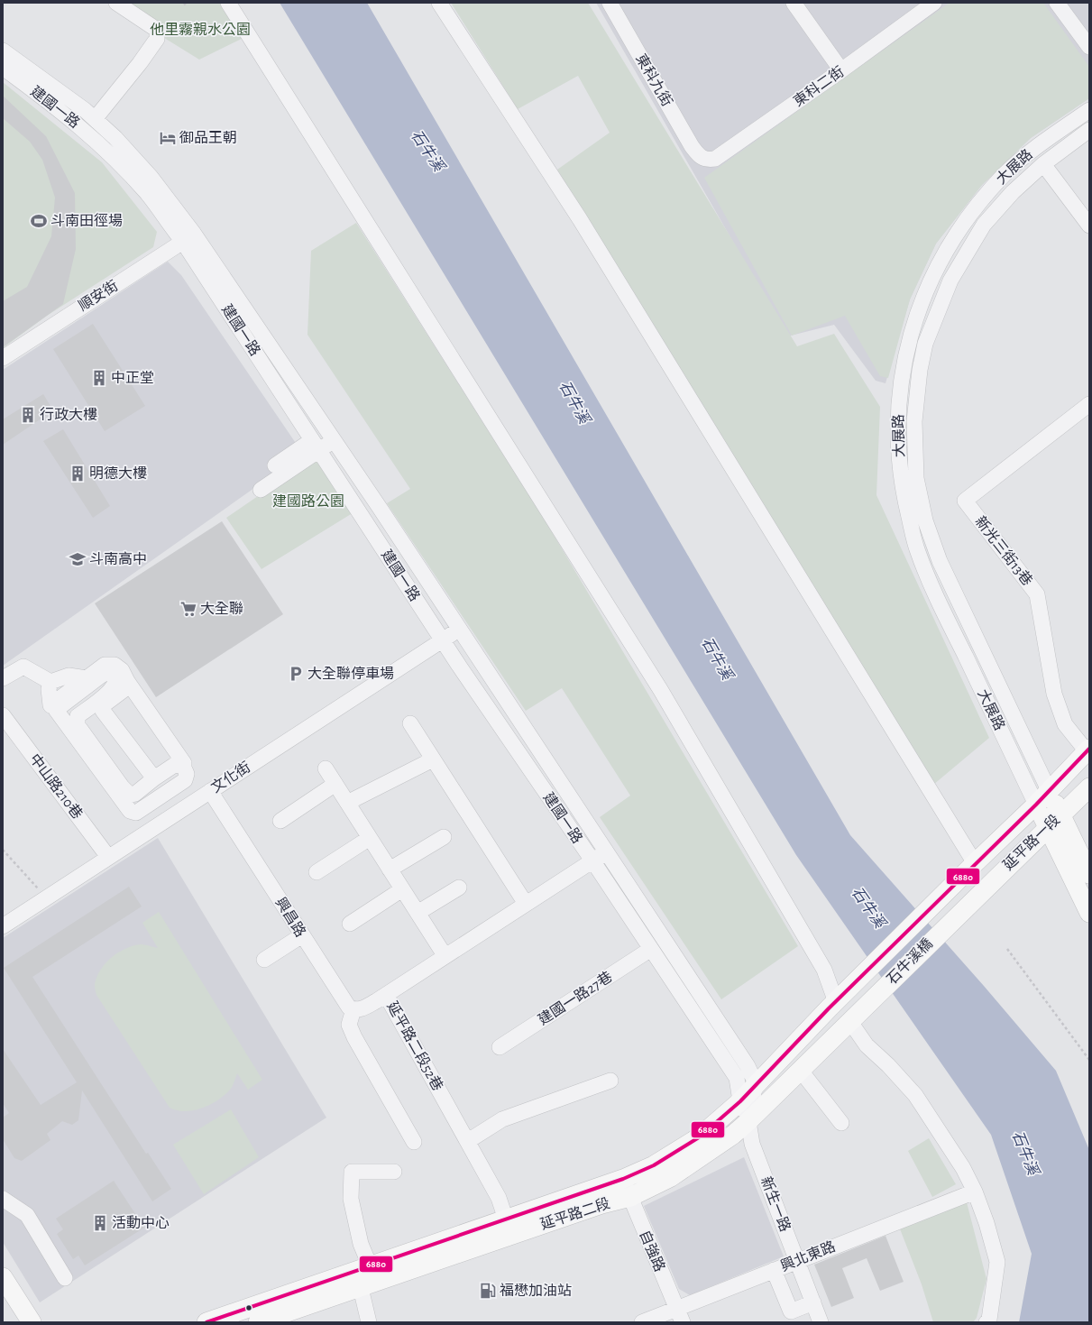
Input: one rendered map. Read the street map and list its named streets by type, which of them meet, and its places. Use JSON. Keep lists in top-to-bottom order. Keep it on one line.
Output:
{"streets":{"main road":["延平路一段","石牛溪橋","延平路二段"],"street":["東科九街","東科二街","建國一路","大展路","順安街","新光三街13巷","文化街","中山路210巷","興昌路","建國一路27巷","延平路二段52巷","新生一路","自強路","興北東路"]},"crossings":[["東科九街","東科二街"],["建國一路","順安街"],["建國一路","文化街"],["建國一路","建國一路27巷"],["建國一路","延平路二段52巷"],["建國一路","新生一路"],["建國一路","延平路二段"],["大展路","延平路一段"],["新光三街13巷","延平路一段"],["文化街","中山路210巷"],["文化街","興昌路"],["延平路一段","石牛溪橋"],["石牛溪橋","延平路二段"],["延平路二段52巷","延平路二段"],["新生一路","延平路二段"],["新生一路","興北東路"],["延平路二段","自強路"],["自強路","興北東路"]],"water":["石牛溪"],"parks":["他里霧親水公園","建國路公園"],"places":{"hotel":["御品王朝"],"sports":["斗南田徑場"],"building":["中正堂","行政大樓","明德大樓","活動中心"],"school or university":["斗南高中"],"supermarket":["大全聯"],"parking":["大全聯停車場"],"fuel station":["福懋加油站"]},"lines":["transit line 6880"]}
